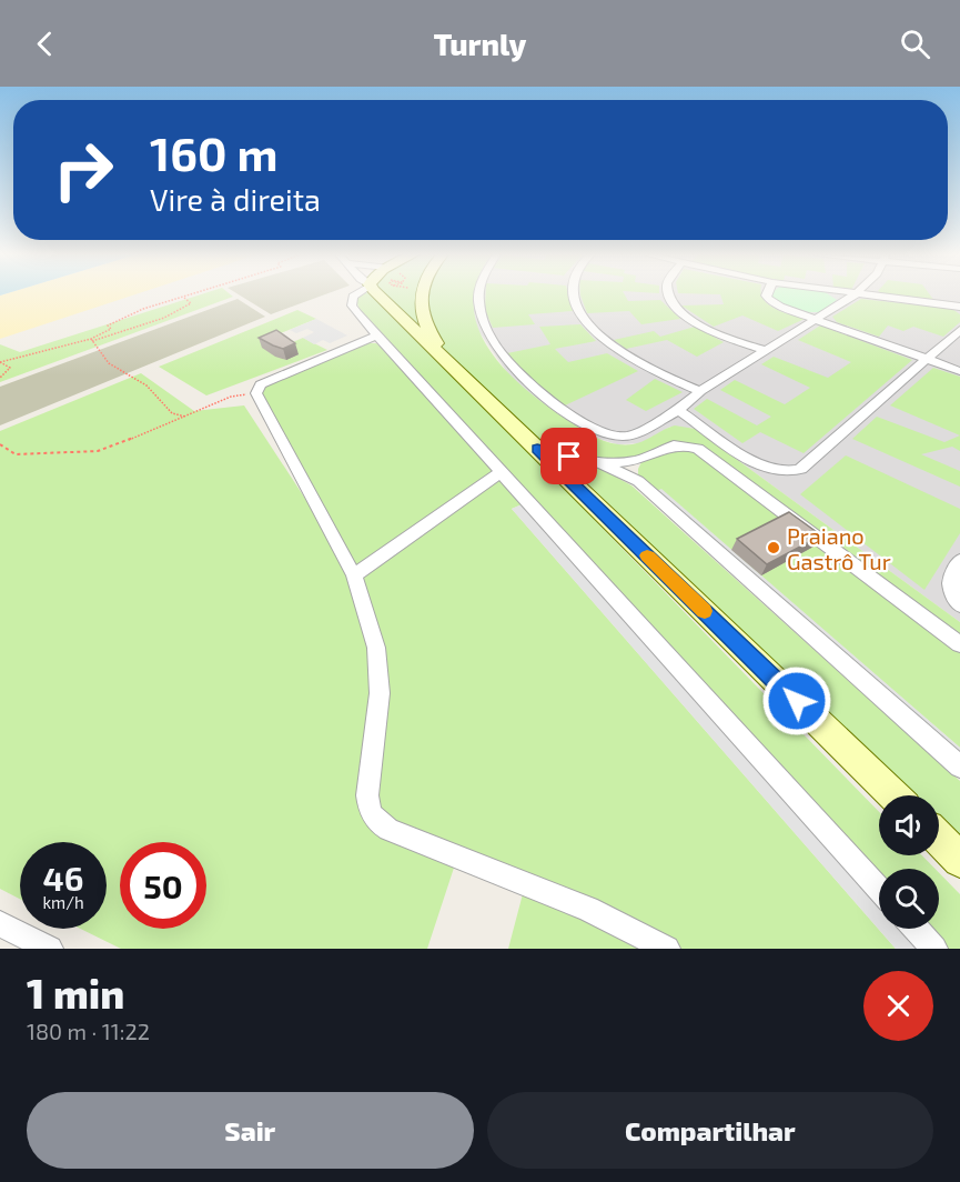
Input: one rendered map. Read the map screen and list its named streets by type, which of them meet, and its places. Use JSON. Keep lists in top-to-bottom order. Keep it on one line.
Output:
{"places":["Praiano Gastrô Tur"],"page":{"header":"Turnly","turn":["160 m","Vire à direita"],"speed":"46 km/h","limit":"50","heading":["1 min","180 m · 11:22"],"buttons":["Sair","Compartilhar"]}}
